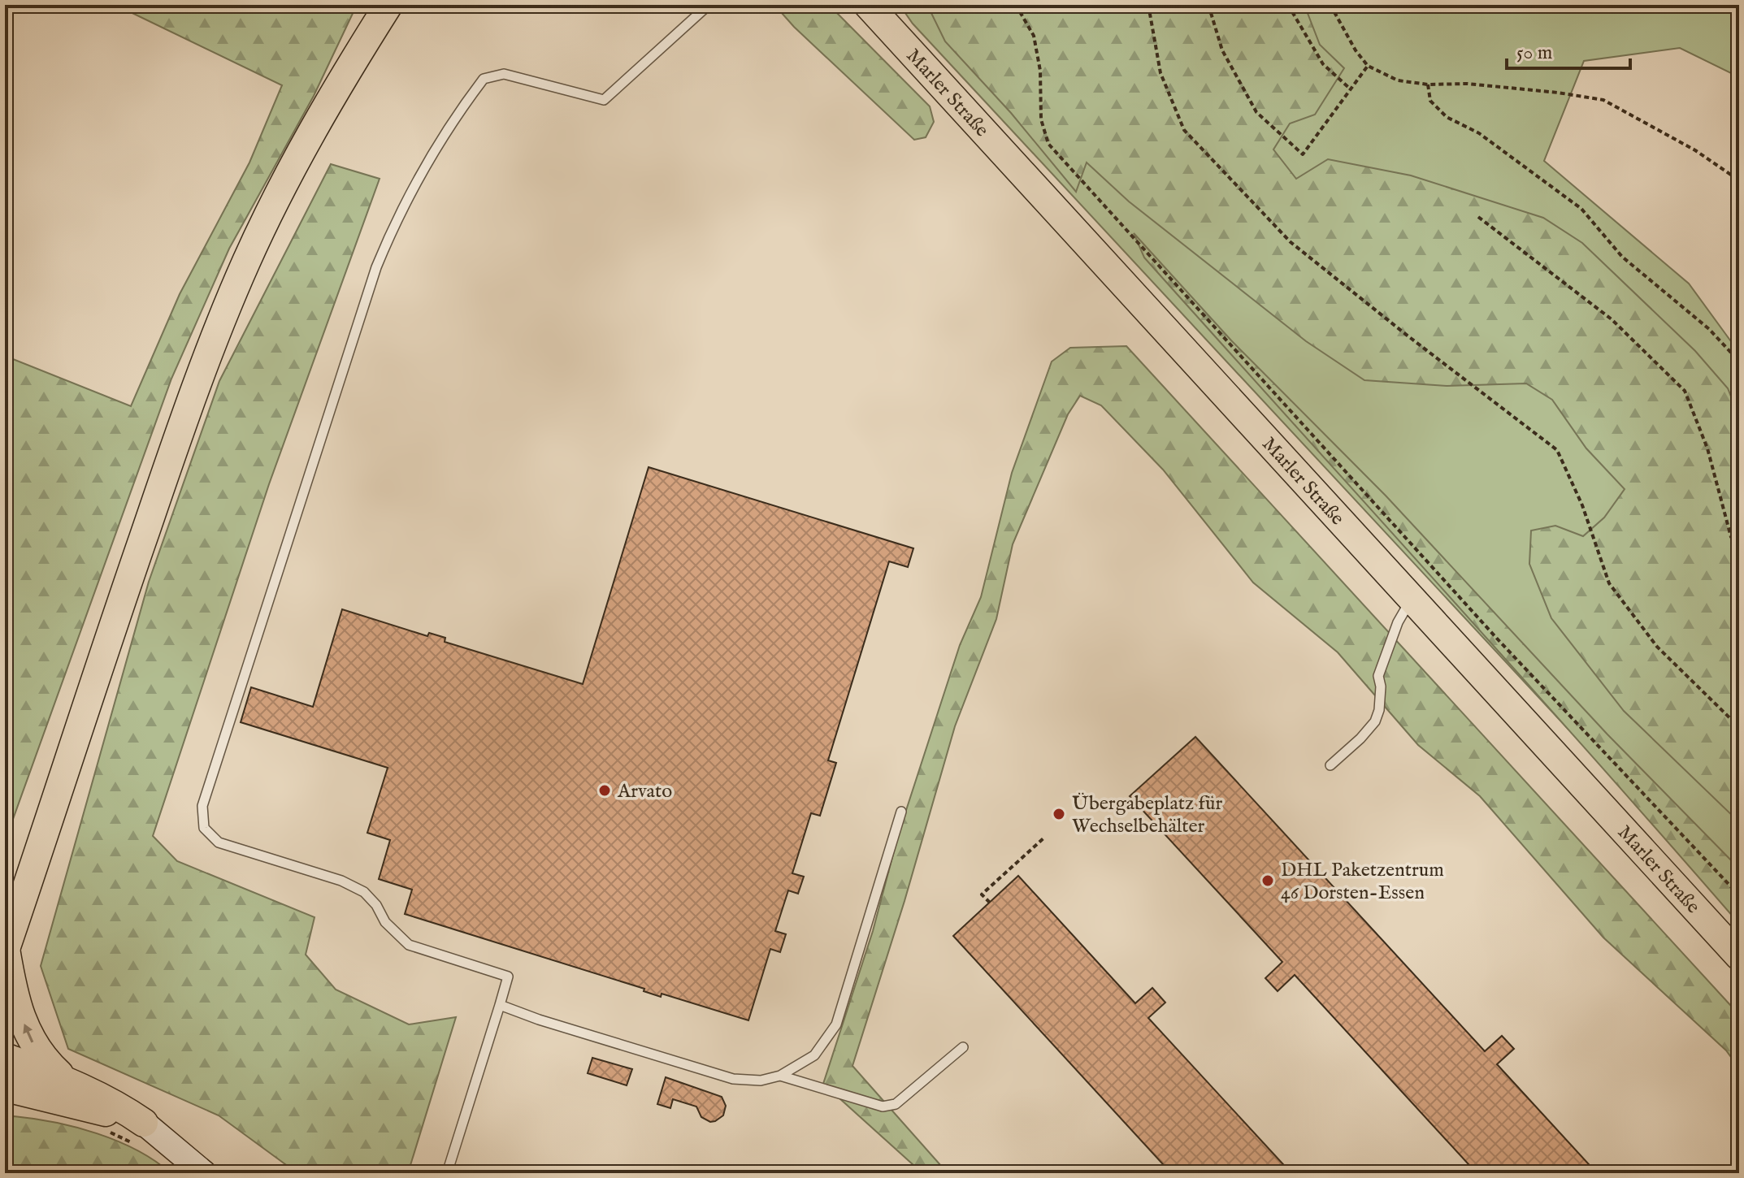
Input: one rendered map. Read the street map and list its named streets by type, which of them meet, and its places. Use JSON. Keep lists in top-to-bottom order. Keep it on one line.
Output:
{"streets":{"main road":["Marler Straße"]},"places":["Arvato","Übergabeplatz für Wechselbehälter","DHL Paketzentrum 46 Dorsten-Essen"],"scale_bar":"50 m"}
